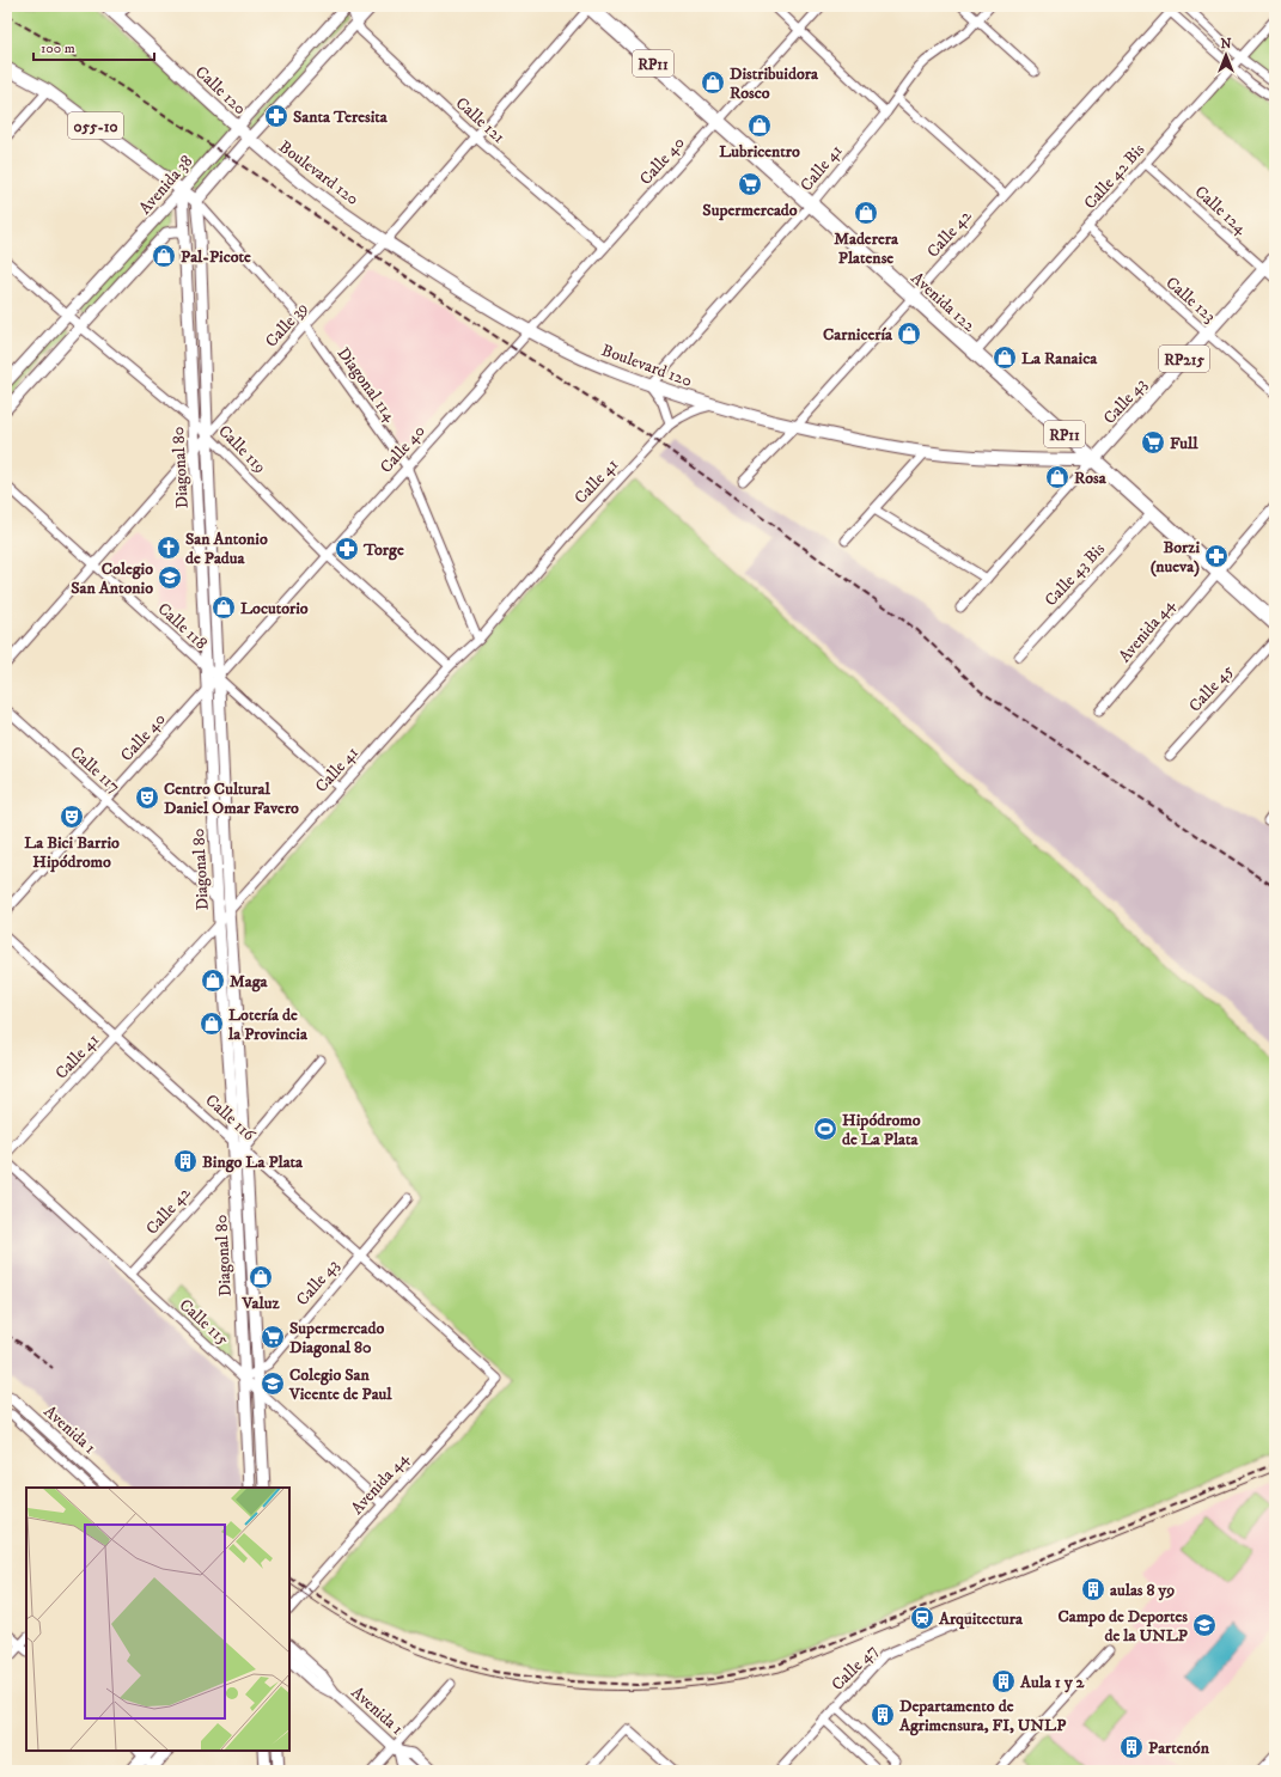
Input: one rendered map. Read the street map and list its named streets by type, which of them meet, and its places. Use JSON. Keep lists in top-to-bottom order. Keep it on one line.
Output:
{"streets":{"highway":["RP11","Avenida 122"],"main road":["Calle 120","055-10","Boulevard 120","Avenida 38","RP215","Calle 43","Diagonal 80","Avenida 1"],"street":["Calle 121","Calle 40","Calle 41","Calle 42 Bis","Calle 124","Calle 42","Calle 123","Calle 39","Diagonal 114","Calle 119","Calle 43 Bis","Calle 118","Avenida 44","Calle 45","Calle 117","Calle 116","Calle 115","Calle 47"]},"crossings":[["Calle 120","Boulevard 120"],["Calle 120","Avenida 38"],["Calle 121","Calle 40"],["Calle 121","Avenida 38"],["Calle 121","Calle 39"],["055-10","Avenida 38"],["055-10","Diagonal 80"],["Calle 40","Boulevard 120"],["Calle 40","Avenida 122"],["Calle 40","Diagonal 114"],["Calle 40","Calle 119"],["Calle 40","Diagonal 80"],["Calle 40","Calle 118"],["Calle 40","Calle 117"],["Calle 41","Boulevard 120"],["Calle 41","Avenida 122"],["Calle 41","Diagonal 114"],["Calle 41","Calle 119"],["Calle 41","Diagonal 80"],["Calle 41","Calle 118"],["Calle 41","Calle 117"],["Calle 41","Calle 116"],["Boulevard 120","Avenida 38"],["Boulevard 120","Calle 42"],["Boulevard 120","Avenida 122"],["Boulevard 120","Calle 39"],["Boulevard 120","Calle 43"],["Calle 42 Bis","Calle 124"],["Calle 42 Bis","Calle 123"],["Calle 42 Bis","Avenida 122"],["Avenida 38","Diagonal 114"],["Avenida 38","Calle 119"],["Avenida 38","Diagonal 80"],["Calle 124","Calle 43"],["Calle 42","Avenida 122"],["Calle 42","Diagonal 80"],["Calle 42","Calle 116"],["Calle 42","Calle 115"],["Calle 123","Calle 43"],["Avenida 122","Calle 39"],["Avenida 122","Calle 43"],["Avenida 122","Calle 43 Bis"],["Avenida 122","Avenida 44"],["Calle 39","Diagonal 114"],["Calle 39","Calle 119"],["Calle 39","Diagonal 80"],["Calle 39","Calle 118"],["Diagonal 114","Diagonal 80"],["Calle 43","Diagonal 80"],["Calle 43","Calle 116"],["Calle 43","Calle 115"],["Calle 119","Diagonal 80"],["Diagonal 80","Calle 118"],["Diagonal 80","Calle 117"],["Diagonal 80","Calle 116"],["Diagonal 80","Calle 115"],["Avenida 44","Calle 116"],["Avenida 44","Calle 115"]],"places":{"shop":["Distribuidora Rosco","Lubricentro","Maderera Platense","Pal-Picote","Carnicería","La Ranaica","Rosa","Locutorio","Maga","Lotería de la Provincia","Valuz"],"pharmacy":["Santa Teresita","Torge","Borzi (nueva)"],"supermarket":["Supermercado","Full","Supermercado Diagonal 80"],"church":["San Antonio de Padua"],"school or university":["Colegio San Antonio","Colegio San Vicente de Paul","Campo de Deportes de la UNLP"],"theatre":["Centro Cultural Daniel Omar Favero","La Bici Barrio Hipódromo"],"sports":["Hipódromo de La Plata"],"building":["Bingo La Plata","aulas 8 y9","Aula 1 y 2","Departamento de Agrimensura, FI, UNLP","Partenón"],"station":["Arquitectura"]},"scale_bar":"100 m","north":"top"}
